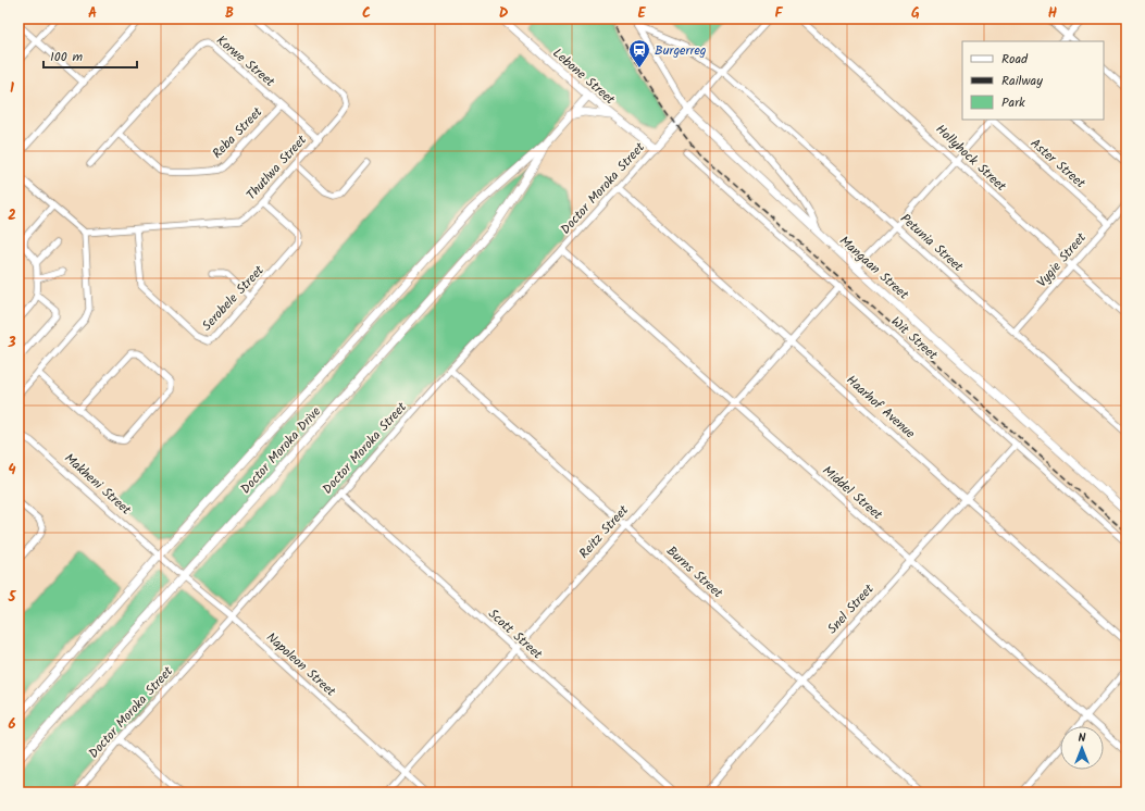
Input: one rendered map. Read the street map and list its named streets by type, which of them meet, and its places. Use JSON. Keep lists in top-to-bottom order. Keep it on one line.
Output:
{"streets":{"street":["Korwe Street","Lebone Street","Reba Street","Hollyhock Street","Aster Street","Thutlwa Street","Doctor Moroka Street","Petunia Street","Vygie Street","Mangaan Street","Serobele Street","Wit Street","Haarhof Avenue","Doctor Moroka Drive","Makheni Street","Middel Street","Reitz Street","Burns Street","Snel Street","Scott Street","Napoleon Street"]},"crossings":[["Korwe Street","Reba Street"],["Korwe Street","Thutlwa Street"],["Lebone Street","Doctor Moroka Street"],["Lebone Street","Doctor Moroka Drive"],["Hollyhock Street","Vygie Street"],["Aster Street","Vygie Street"],["Thutlwa Street","Serobele Street"],["Doctor Moroka Street","Mangaan Street"],["Doctor Moroka Street","Haarhof Avenue"],["Doctor Moroka Street","Middel Street"],["Doctor Moroka Street","Burns Street"],["Doctor Moroka Street","Scott Street"],["Doctor Moroka Street","Napoleon Street"],["Petunia Street","Vygie Street"],["Petunia Street","Mangaan Street"],["Wit Street","Reitz Street"],["Wit Street","Snel Street"],["Haarhof Avenue","Reitz Street"],["Haarhof Avenue","Snel Street"],["Doctor Moroka Drive","Makheni Street"],["Doctor Moroka Drive","Napoleon Street"],["Makheni Street","Napoleon Street"],["Middel Street","Reitz Street"],["Middel Street","Snel Street"],["Reitz Street","Burns Street"],["Reitz Street","Scott Street"],["Reitz Street","Napoleon Street"],["Burns Street","Snel Street"]],"places":{"station":["Burgerreg"]},"legend":["Road","Railway","Park"],"scale_bar":"100 m","north":"top","grid":{"columns":["A","B","C","D","E","F","G","H"],"rows":["1","2","3","4","5","6"]}}
